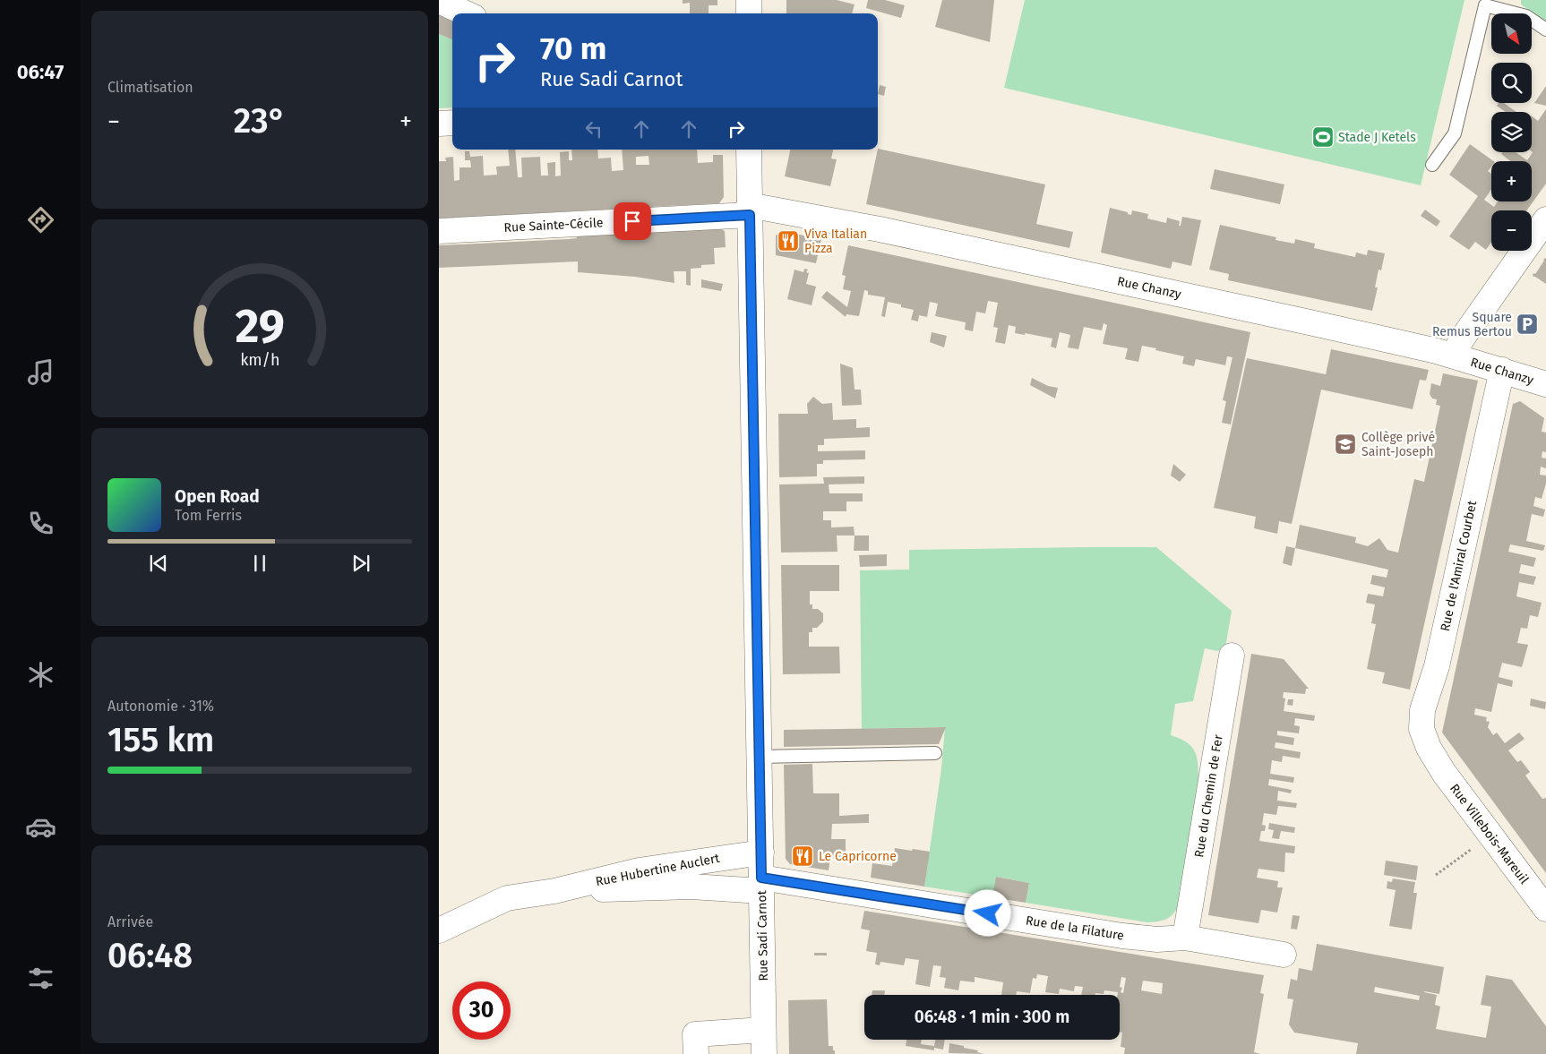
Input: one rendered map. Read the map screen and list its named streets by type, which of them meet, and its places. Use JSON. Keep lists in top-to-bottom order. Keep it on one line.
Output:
{"streets":{"street":["Rue Sainte-Cécile","Rue Chanzy","Rue de l'Amiral Courbet","Rue du Chemin de Fer","Rue Villebois-Mareuil","Rue Hubertine Auclert","Rue de la Filature","Rue Sadi Carnot"]},"crossings":[["Rue Sainte-Cécile","Rue Chanzy"],["Rue Sainte-Cécile","Rue Sadi Carnot"],["Rue Chanzy","Rue de l'Amiral Courbet"],["Rue Chanzy","Rue Sadi Carnot"],["Rue de l'Amiral Courbet","Rue Villebois-Mareuil"],["Rue du Chemin de Fer","Rue de la Filature"],["Rue Hubertine Auclert","Rue de la Filature"],["Rue Hubertine Auclert","Rue Sadi Carnot"],["Rue de la Filature","Rue Sadi Carnot"]],"places":{"sports":["Stade J Ketels"],"restaurant":["Viva Italian Pizza","Le Capricorne"],"parking":["Square Remus Bertou"],"school or university":["Collège privé Saint-Joseph"]},"north":"bottom right","page":{"tabs":"06:47","tile":["Climatisation",["Autonomie · 31%","155 km"],["Arrivée","06:48"]],"map_buttons":["+","−"],"turn":["70 m","Rue Sadi Carnot"],"heat":["−","23°","+"],"song":["Open Road","Tom Ferris"],"limit":"30","trip":"06:48 · 1 min · 300 m","gauge":["29","km/h"]}}
